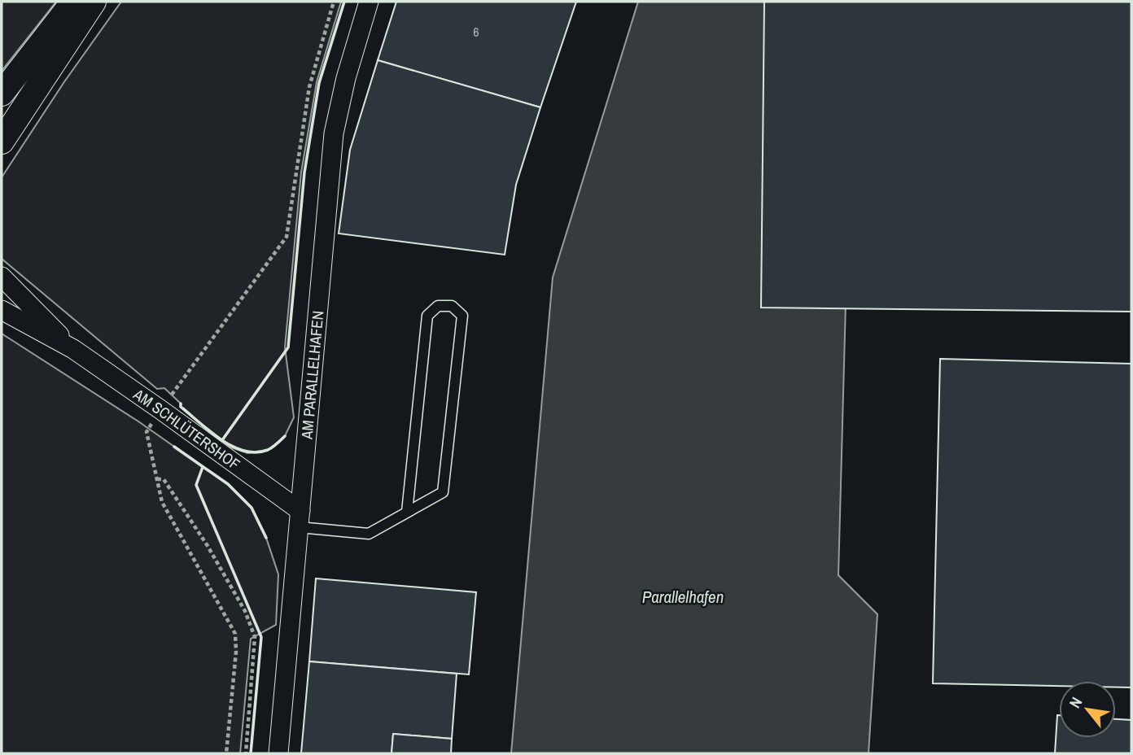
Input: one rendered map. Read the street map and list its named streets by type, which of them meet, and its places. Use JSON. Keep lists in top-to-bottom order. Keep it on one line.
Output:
{"streets":{"street":["AM PARALLELHAFEN","AM SCHLÜTERSHOF"]},"crossings":[["AM PARALLELHAFEN","AM SCHLÜTERSHOF"]],"water":["Parallelhafen"],"house_numbers":["6"],"north":"top left"}
